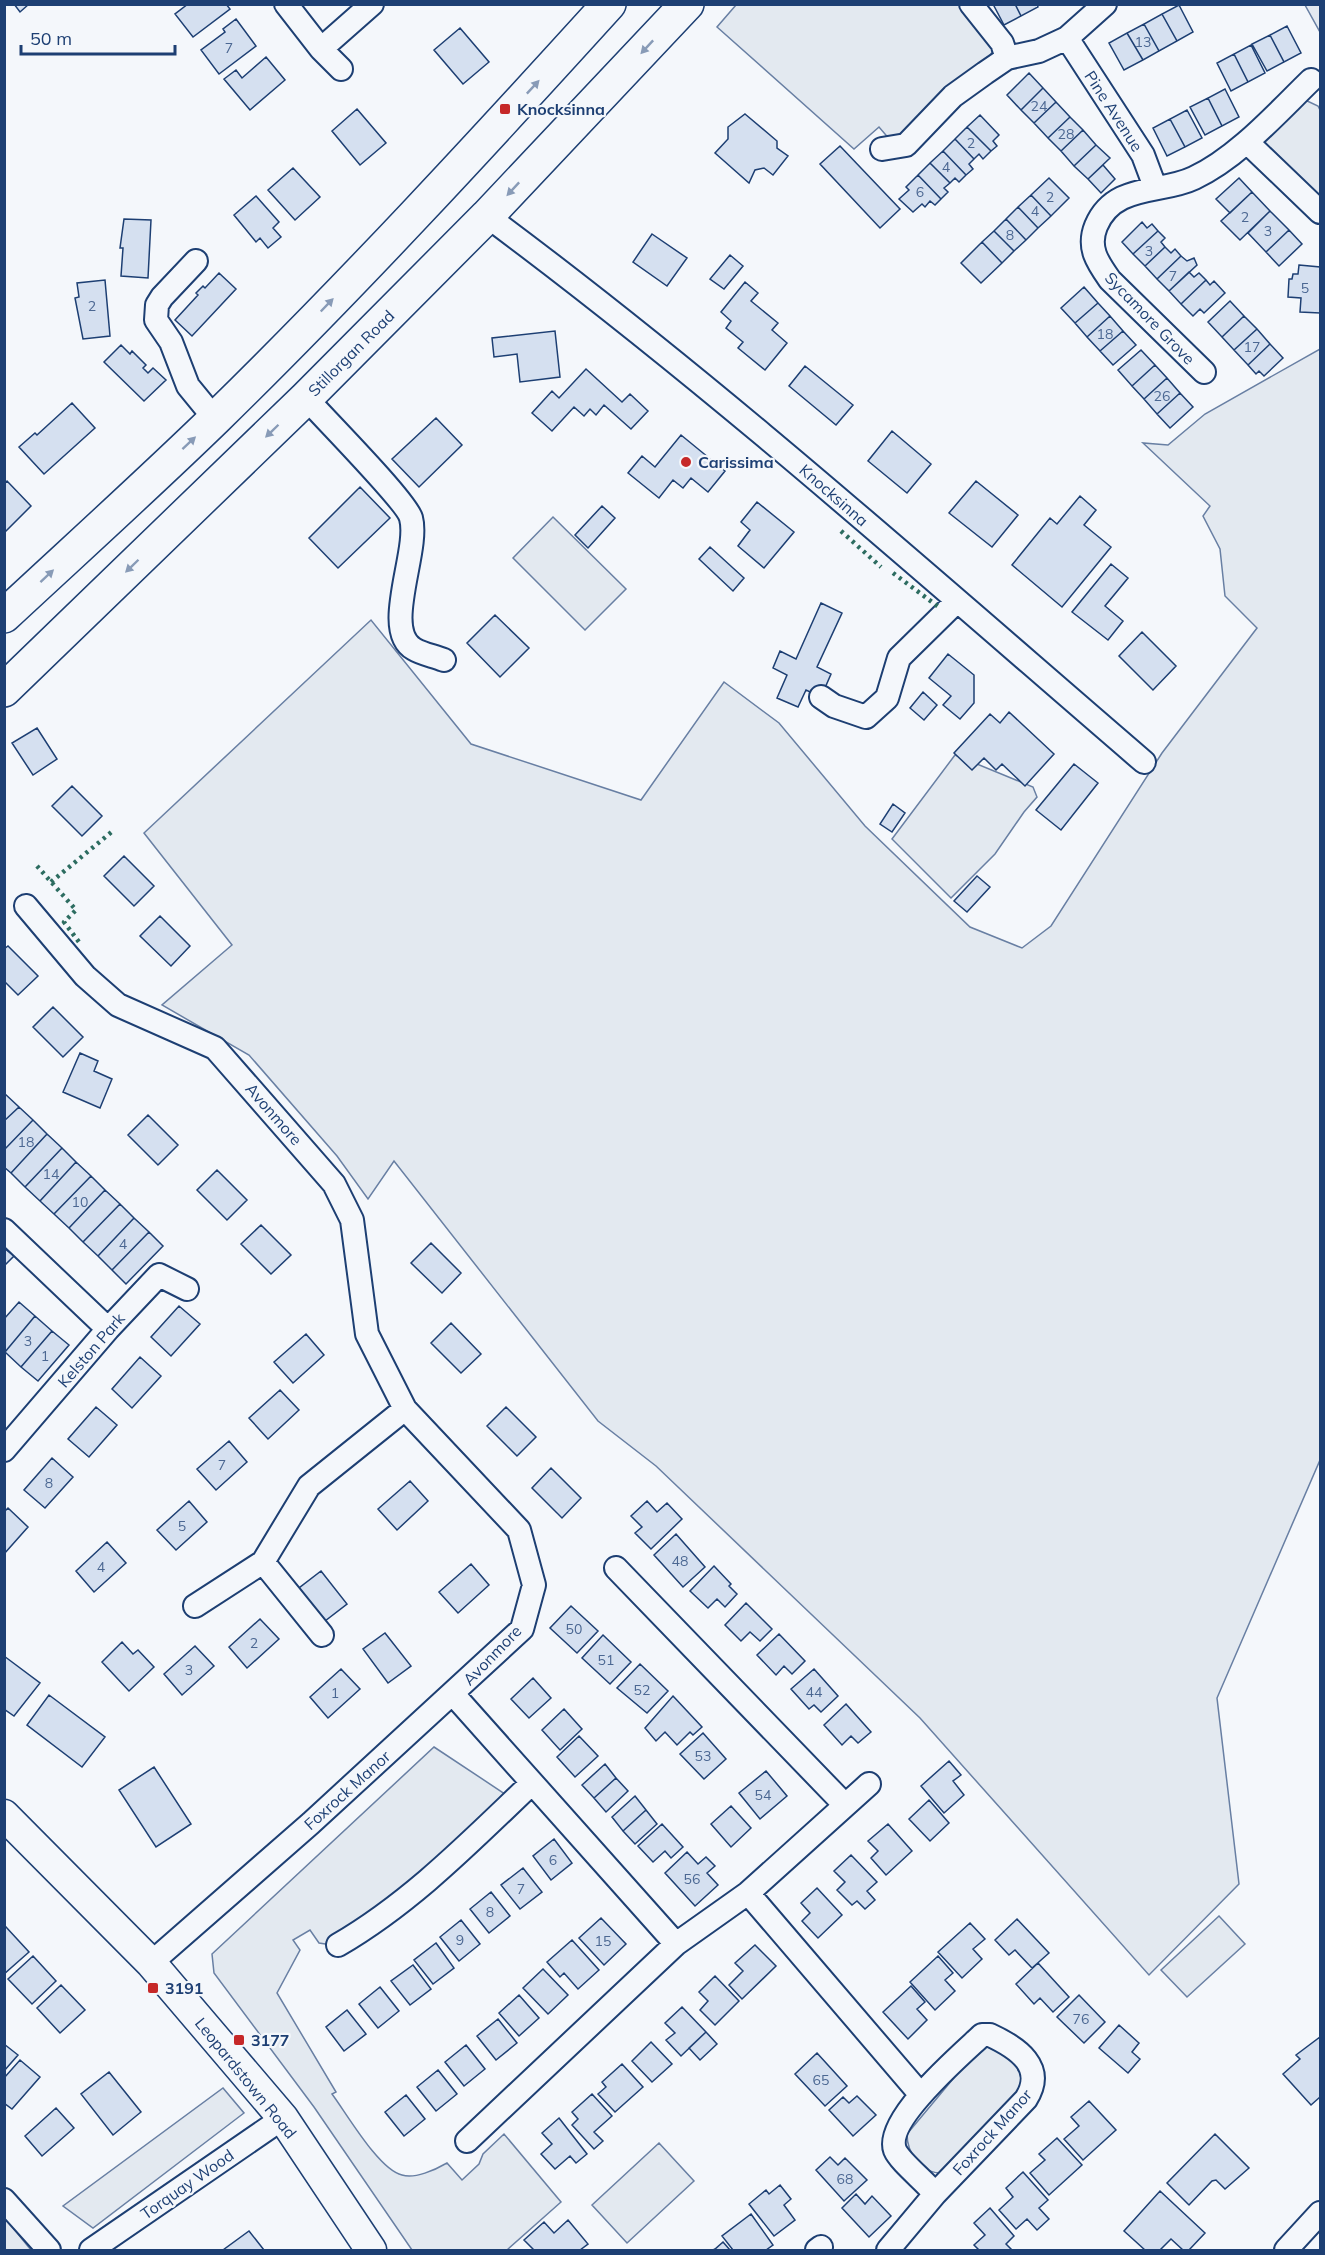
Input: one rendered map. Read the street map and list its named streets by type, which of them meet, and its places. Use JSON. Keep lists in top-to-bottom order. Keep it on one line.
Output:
{"streets":{"highway":["Stillorgan Road"],"main road":["Leopardstown Road"],"street":["Pine Avenue","Sycamore Grove","Knocksinna","Avonmore","Kelston Park","Foxrock Manor","Torquay Wood"]},"crossings":[["Pine Avenue","Sycamore Grove"],["Stillorgan Road","Knocksinna"],["Avonmore","Foxrock Manor"],["Foxrock Manor","Leopardstown Road"],["Leopardstown Road","Torquay Wood"]],"places":{"transit":["Knocksinna","3191","3177"],"other":["Carissima"]},"house_numbers":["13","7","24","28","2","4","6","2","4","2","3","8","3","7","5","2","18","17","26","18","14","10","4","3","1","7","8","5","48","4","50","2","51","3","52","44","1","53","54","6","56","7","8","9","15","76","65","68"],"scale_bar":"50 m"}
